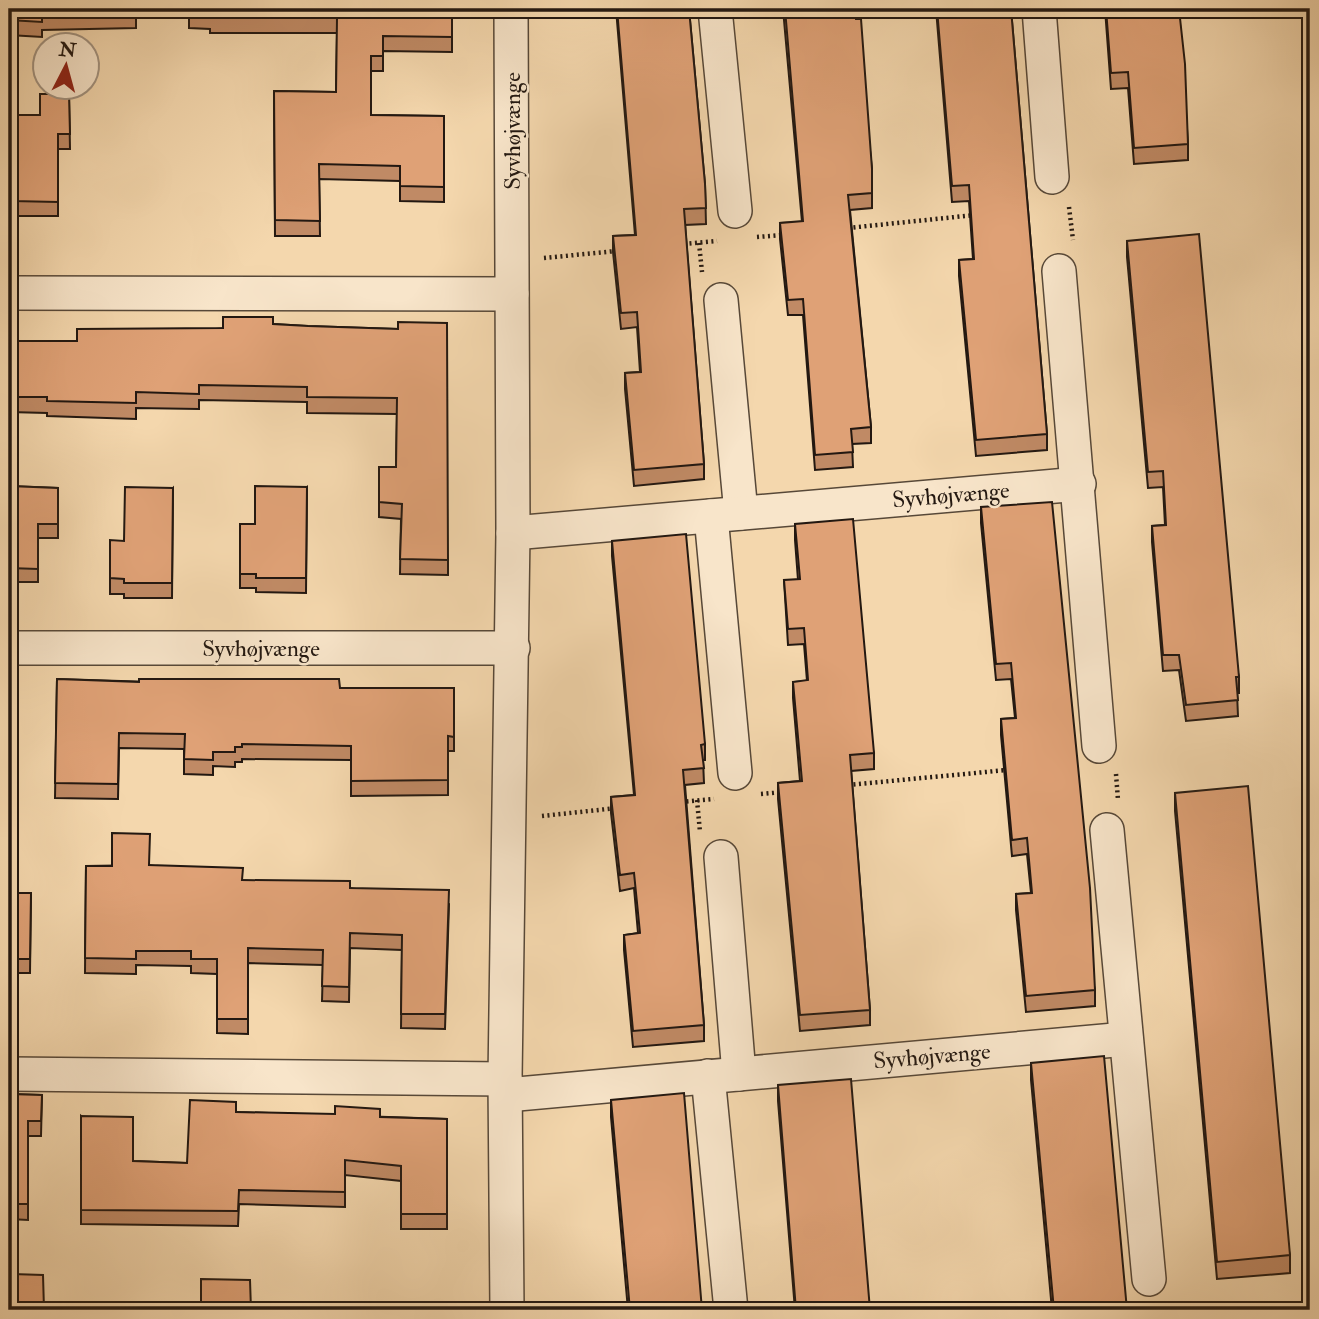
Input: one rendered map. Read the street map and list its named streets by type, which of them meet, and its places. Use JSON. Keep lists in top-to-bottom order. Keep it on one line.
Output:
{"streets":{"street":["Syvhøjvænge"]},"north":"top"}
